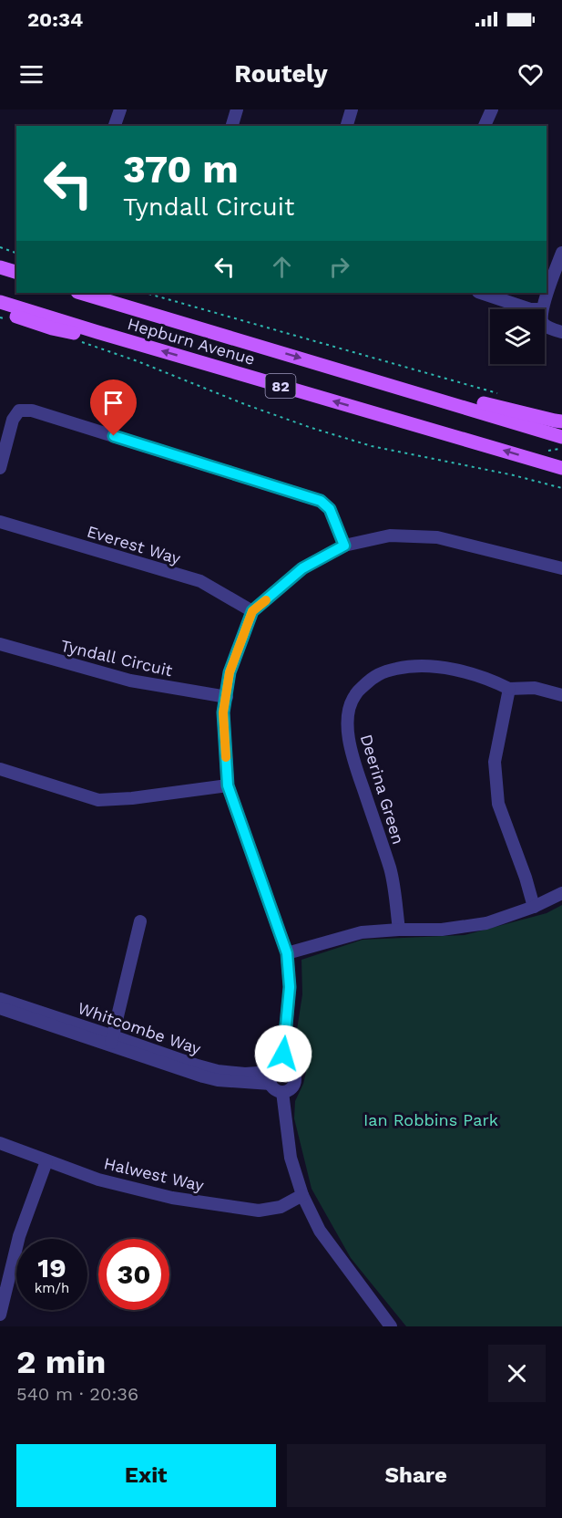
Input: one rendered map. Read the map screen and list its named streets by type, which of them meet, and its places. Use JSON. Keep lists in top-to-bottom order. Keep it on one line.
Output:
{"streets":{"main road":["Hepburn Avenue","82"],"street":["Everest Way","Tyndall Circuit","Deerina Green","Whitcombe Way","Halwest Way"]},"parks":["Ian Robbins Park"],"page":{"status":"20:34","header":"Routely","turn":["370 m","Tyndall Circuit"],"speed":"19 km/h","limit":"30","heading":["2 min","540 m · 20:36"],"buttons":["Exit","Share"]}}
